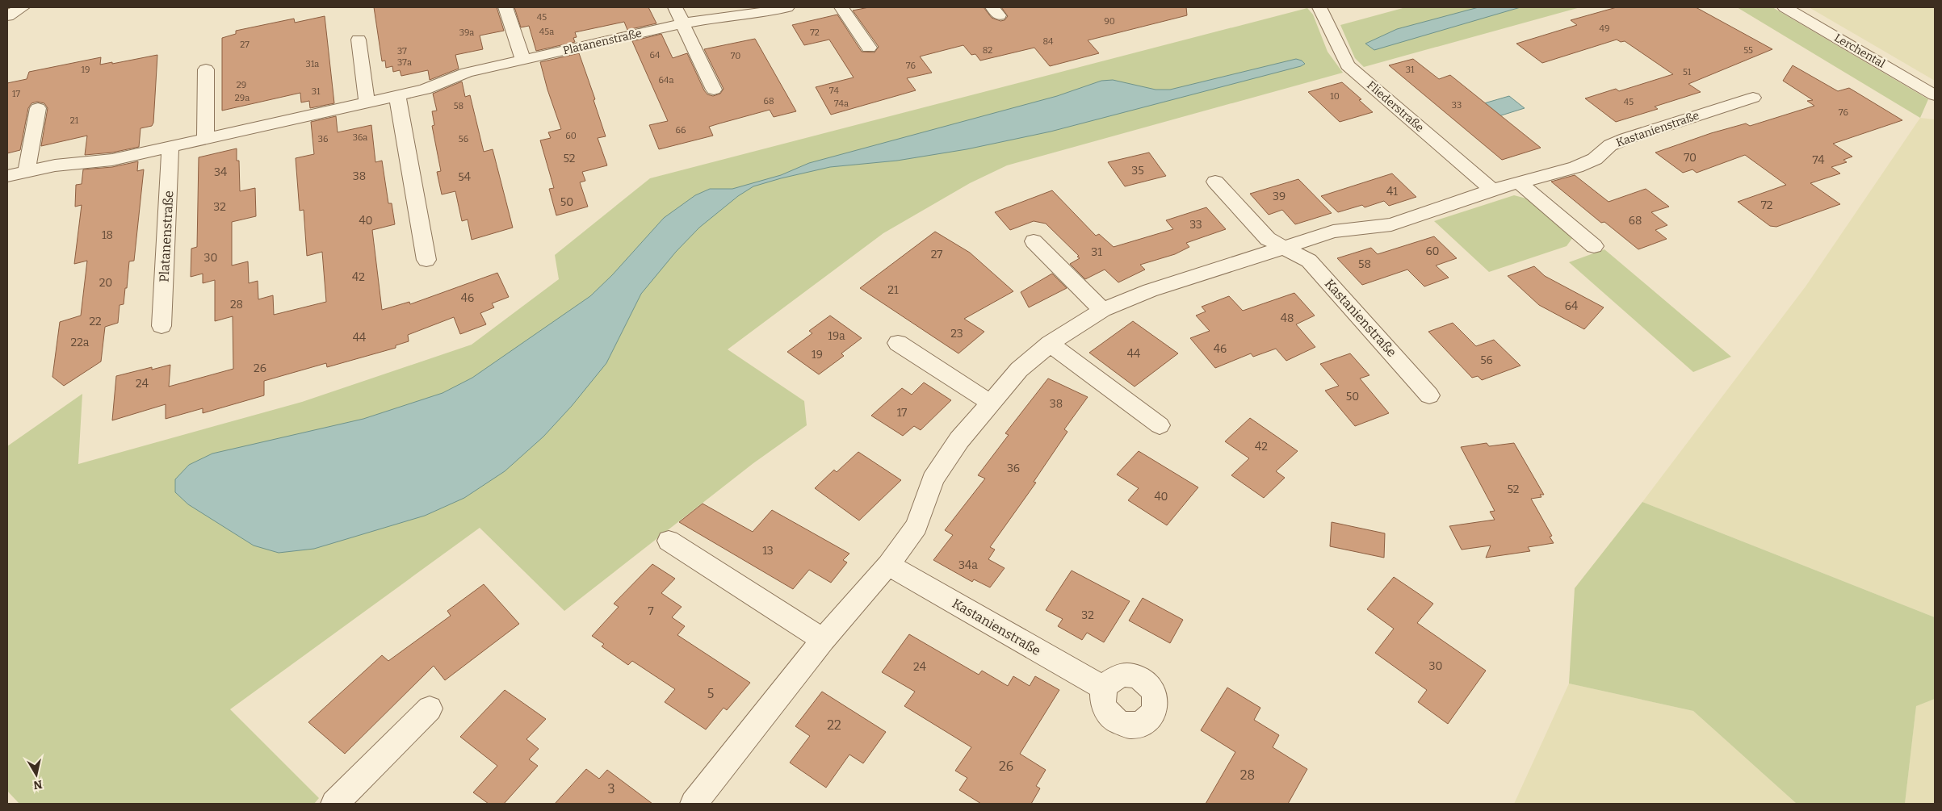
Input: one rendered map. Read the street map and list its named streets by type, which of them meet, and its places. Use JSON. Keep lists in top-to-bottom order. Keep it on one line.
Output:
{"streets":{"street":["Platanenstraße","Lerchental","Fliederstraße","Kastanienstraße"]},"crossings":[["Fliederstraße","Kastanienstraße"]],"house_numbers":["45","90","49","45a","39a","72","84","27","82","55","37","64","70","37a","31a","76","19","31","51","64a","29","74","31","17","10","29a","68","45","74a","33","58","76","21","66","60","36a","36","56","70","52","74","35","34","38","54","41","39","50","72","32","40","68","33","18","60","31","27","30","58","42","20","21","46","28","64","48","22","23","19a","44","22a","46","44","19","56","26","24","50","38","17","42","36","52","40","13","34a","7","32","30","24","5","22","26","28","3"],"north":"bottom"}
